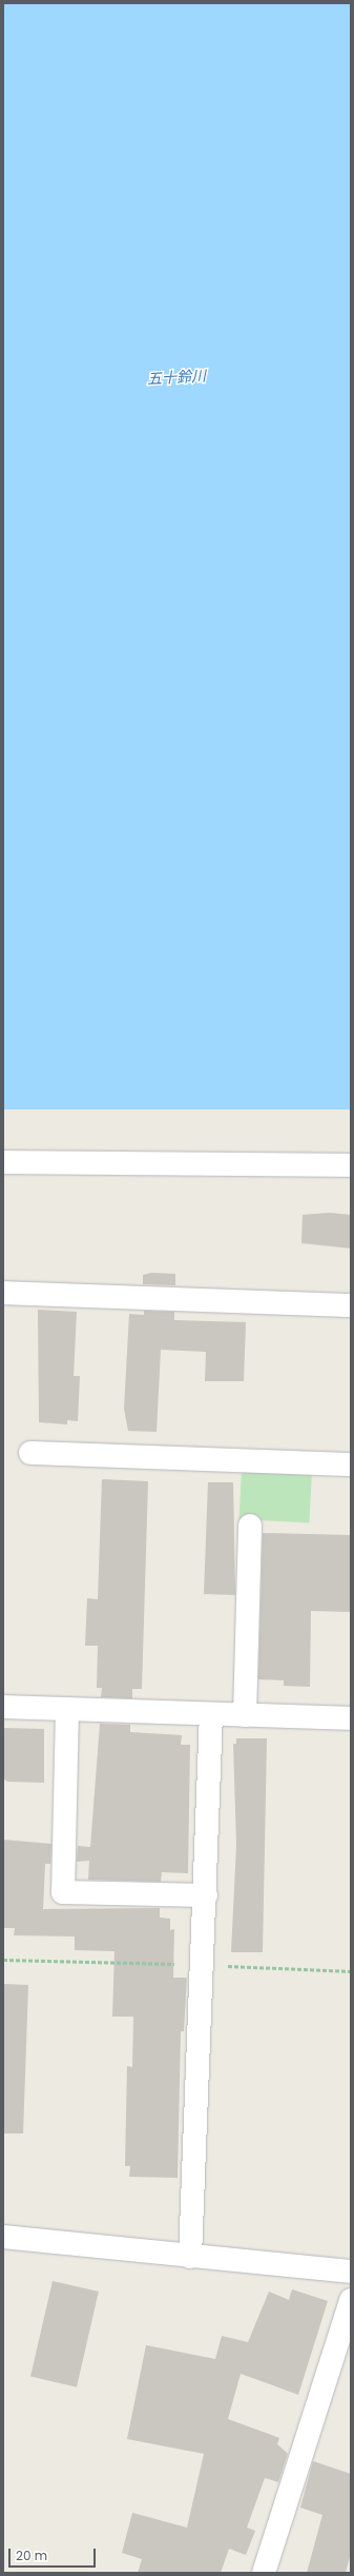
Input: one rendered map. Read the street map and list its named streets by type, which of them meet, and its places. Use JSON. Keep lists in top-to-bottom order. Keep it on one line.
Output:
{"water":["五十鈴川"],"scale_bar":"20 m"}
